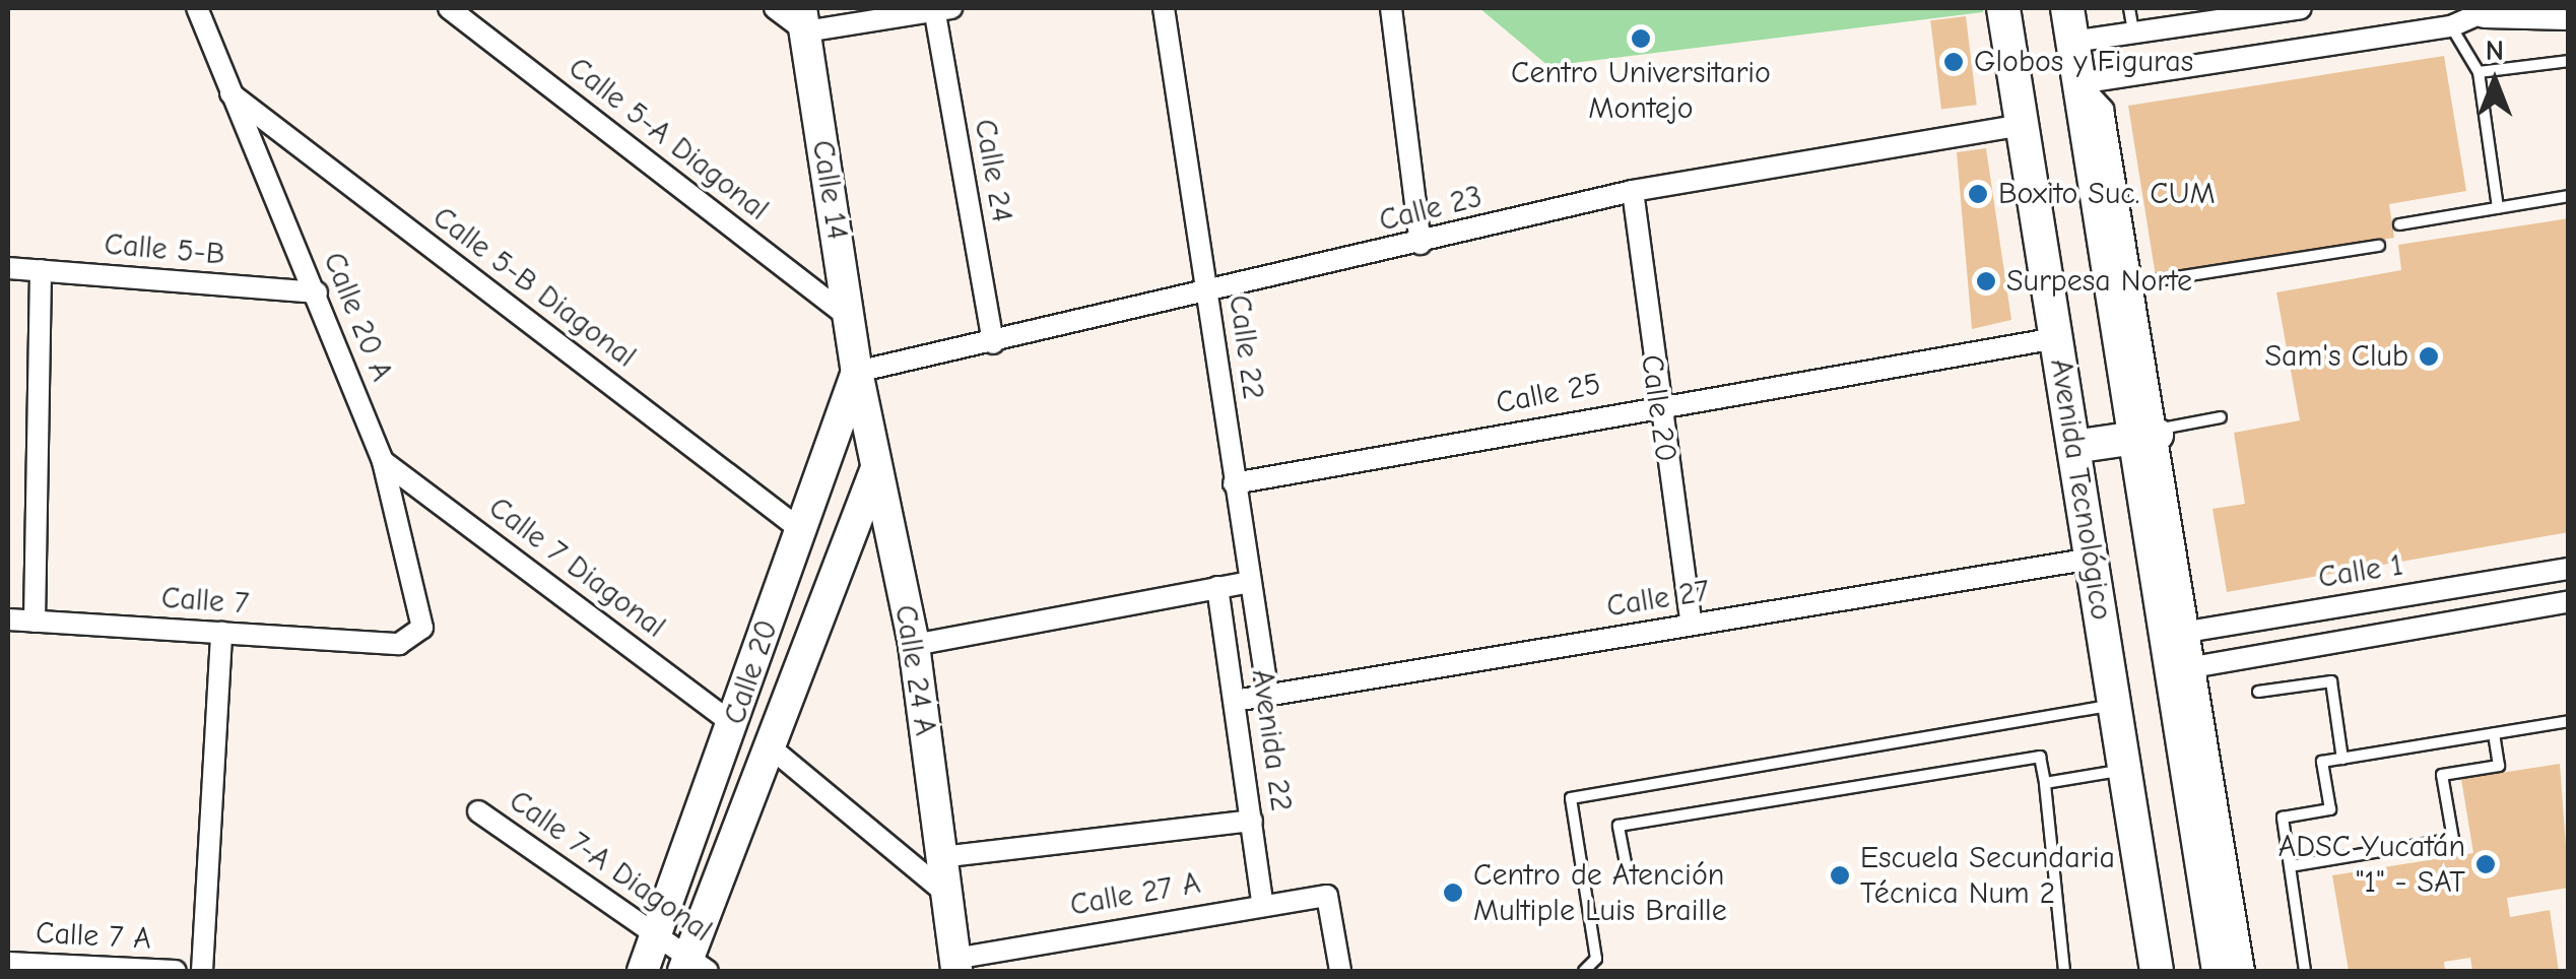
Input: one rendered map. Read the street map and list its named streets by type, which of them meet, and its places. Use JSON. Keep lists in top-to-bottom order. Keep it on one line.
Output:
{"streets":{"main road":["Avenida Tecnológico"],"street":["Calle 5-A Diagonal","Calle 24","Calle 14","Calle 23","Calle 5-B","Calle 5-B Diagonal","Calle 20 A","Calle 22","Calle 25","Calle 20","Calle 7 Diagonal","Calle 1","Calle 27","Calle 7","Calle 24 A","Avenida 22","Calle 7-A Diagonal","Calle 27 A","Calle 7 A"]},"crossings":[["Calle 5-A Diagonal","Calle 14"],["Calle 24","Calle 23"],["Calle 14","Calle 23"],["Calle 14","Calle 20"],["Calle 14","Calle 24 A"],["Calle 23","Calle 22"],["Calle 23","Calle 20"],["Calle 23","Avenida Tecnológico"],["Calle 23","Calle 24 A"],["Calle 5-B","Calle 20 A"],["Calle 5-B Diagonal","Calle 20 A"],["Calle 5-B Diagonal","Calle 20"],["Calle 20 A","Calle 7 Diagonal"],["Calle 20 A","Calle 7"],["Calle 22","Calle 25"],["Calle 22","Calle 27"],["Calle 25","Calle 20"],["Calle 25","Avenida Tecnológico"],["Calle 20","Calle 7 Diagonal"],["Calle 20","Calle 27"],["Calle 20","Calle 24 A"],["Calle 20","Calle 7-A Diagonal"],["Avenida Tecnológico","Calle 1"],["Avenida Tecnológico","Calle 27"],["Calle 27","Avenida 22"],["Calle 24 A","Calle 27 A"],["Avenida 22","Calle 27 A"]],"places":["Centro Universitario Montejo","Globos y Figuras","Boxito Suc. CUM","Surpesa Norte","Sam's Club","ADSC Yucatán \"1\" - SAT","Escuela Secundaria Técnica Num 2","Centro de Atención Multiple Luis Braille"],"north":"top"}
